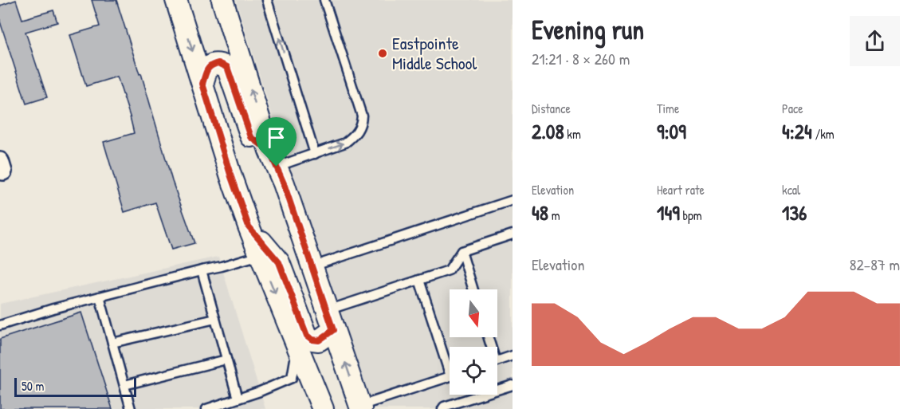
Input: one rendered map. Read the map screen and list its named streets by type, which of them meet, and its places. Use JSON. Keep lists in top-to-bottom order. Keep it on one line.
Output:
{"places":["Eastpointe Middle School"],"scale_bar":"50 m","north":"bottom","page":{"heading":["Evening run","21:21 · 8 × 260 m"],"stats":[["Distance","2.08 km"],["Time","9:09"],["Pace","4:24 /km"],["Elevation","48 m"],["Heart rate","149 bpm"],["kcal","136"]],"chart":["Elevation","82–87 m"],"scale":"50 m"}}
